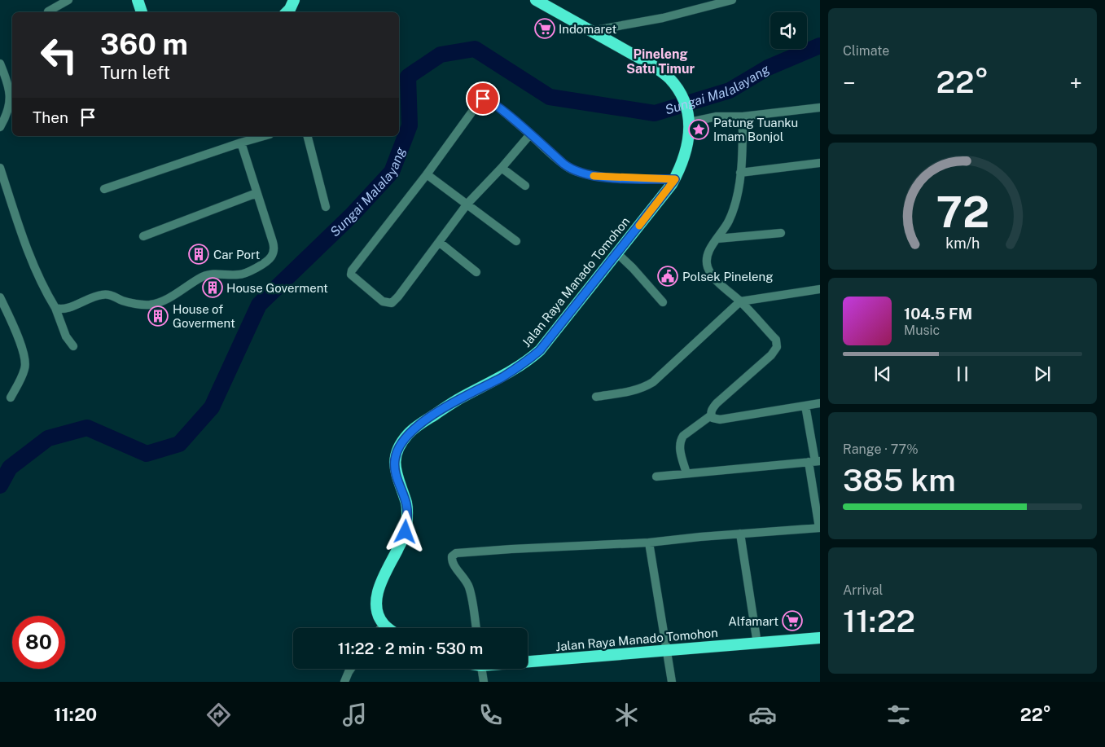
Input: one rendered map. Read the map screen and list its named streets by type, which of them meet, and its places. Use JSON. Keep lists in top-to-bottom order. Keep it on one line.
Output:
{"streets":{"highway":["Jalan Raya Manado Tomohon"]},"districts":["Pineleng Satu Timur"],"water":["Sungai Malalayang"],"places":{"supermarket":["Indomaret","Alfamart"],"place":["Patung Tuanku Imam Bonjol"],"building":["Car Port","House Goverment","House of Goverment"],"public building":["Polsek Pineleng"]},"page":{"tile":["Climate",["Range · 77%","385 km"],["Arrival","11:22"]],"turn":["360 m","Turn left"],"heat":["−","22°","+"],"then":"Then","song":["104.5 FM","Music"],"limit":"80","trip":"11:22 · 2 min · 530 m","tabs":["11:20","22°"],"gauge":["72","km/h"]}}
